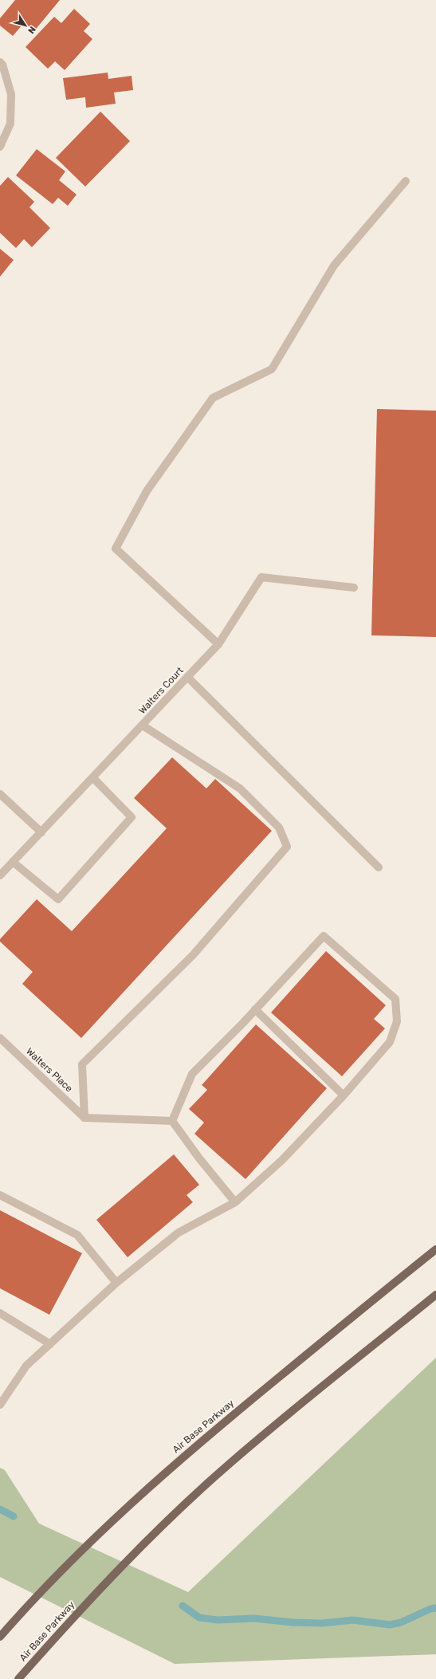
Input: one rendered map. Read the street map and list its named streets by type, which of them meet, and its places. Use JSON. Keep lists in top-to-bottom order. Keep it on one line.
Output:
{"streets":{"main road":["Air Base Parkway"],"street":["Walters Court","Walters Place"]},"north":"bottom right"}
